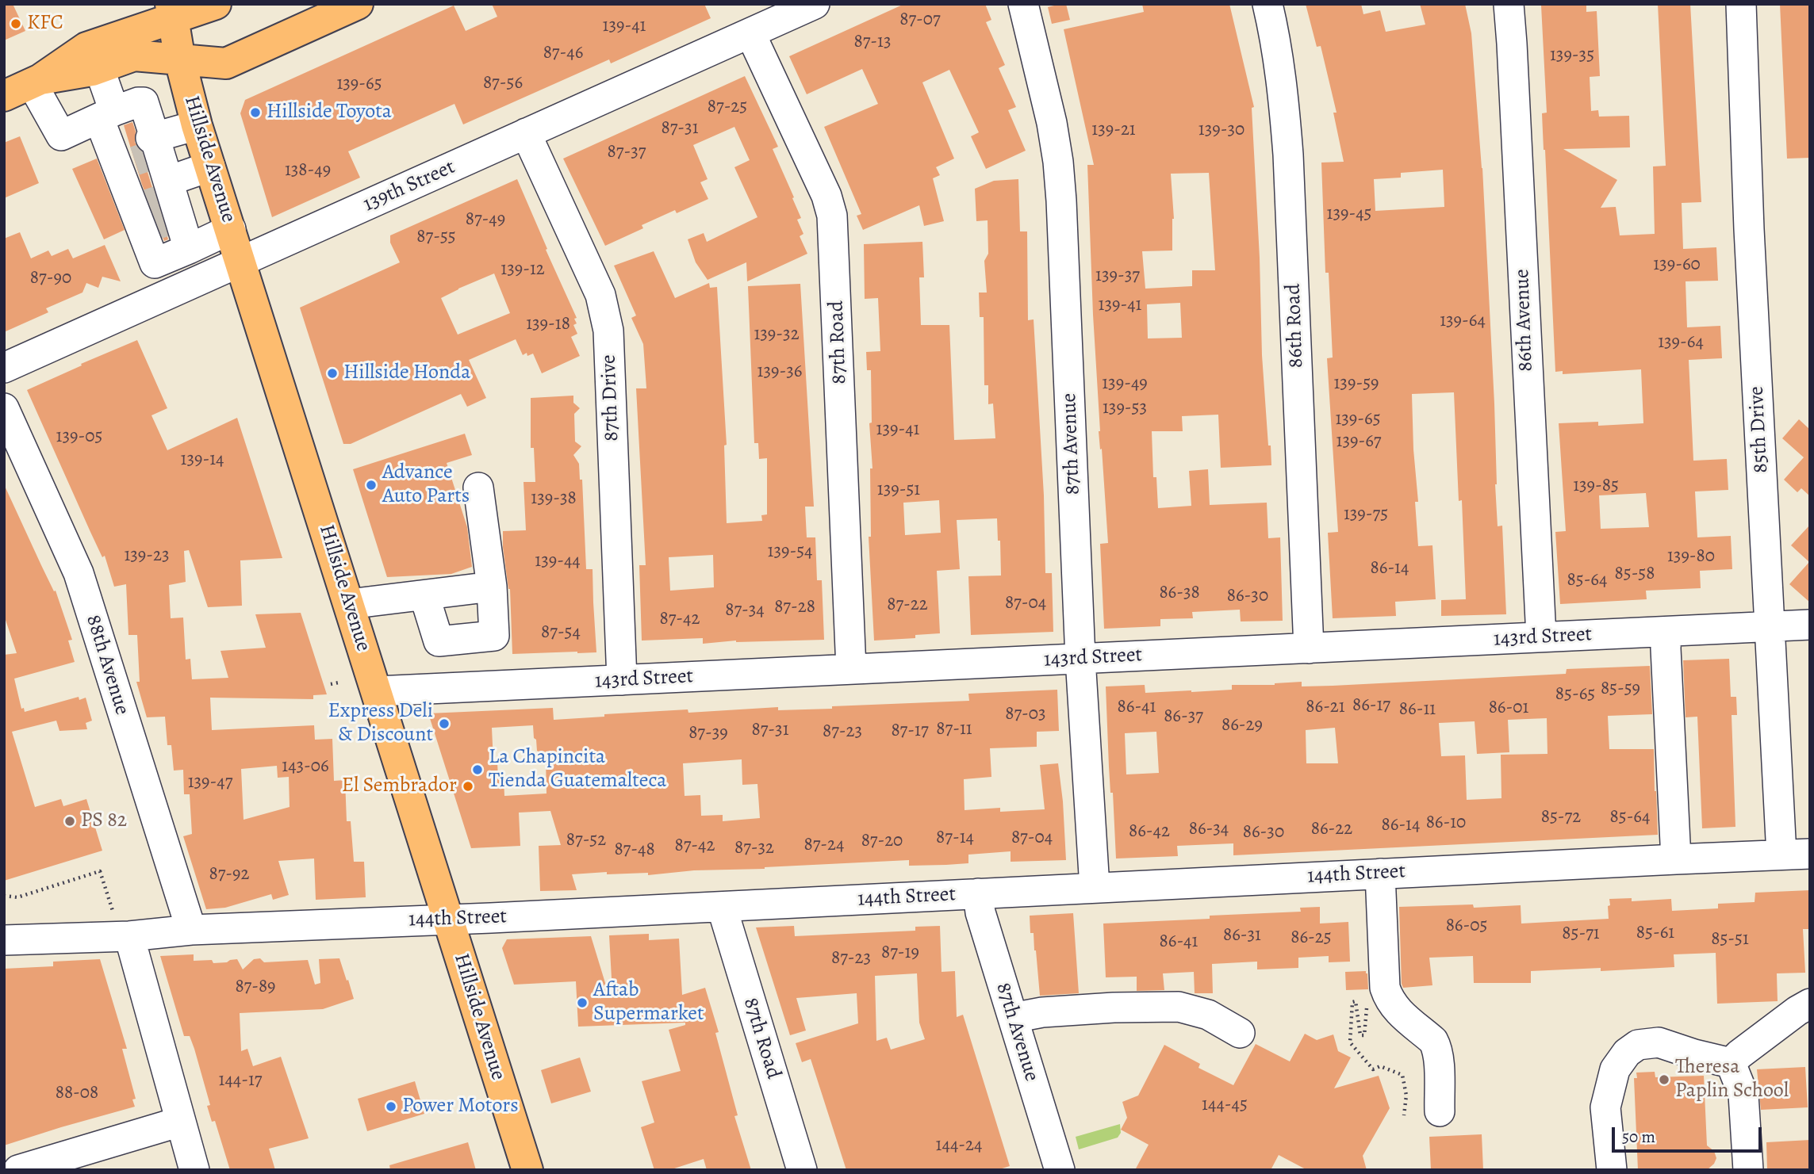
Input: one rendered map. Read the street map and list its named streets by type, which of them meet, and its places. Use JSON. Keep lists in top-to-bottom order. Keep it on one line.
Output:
{"streets":{"main road":["Hillside Avenue"],"street":["139th Street","86th Avenue","86th Road","87th Road","87th Drive","85th Drive","87th Avenue","143rd Street","88th Avenue","144th Street"]},"crossings":[["Hillside Avenue","139th Street"],["Hillside Avenue","143rd Street"],["Hillside Avenue","144th Street"],["139th Street","87th Road"],["139th Street","87th Drive"],["86th Avenue","143rd Street"],["86th Road","143rd Street"],["87th Road","143rd Street"],["87th Road","144th Street"],["87th Drive","143rd Street"],["85th Drive","143rd Street"],["85th Drive","144th Street"],["87th Avenue","143rd Street"],["87th Avenue","144th Street"],["88th Avenue","144th Street"]],"places":["KFC","Hillside Toyota","Hillside Honda","Advance Auto Parts","Express Deli & Discount","La Chapincita Tienda Guatemalteca","El Sembrador","PS 82","Aftab Supermarket","Theresa Paplin School","Power Motors"],"house_numbers":["87-07","139-41","87-13","87-46","139-35","87-56","139-65","87-25","87-31","139-21","139-30","87-37","138-49","139-45","87-49","87-55","139-60","139-12","139-37","87-90","139-41","139-64","139-18","139-32","139-64","139-36","139-49","139-59","139-53","139-65","139-41","139-05","139-67","139-14","139-85","139-51","139-38","139-75","139-54","139-23","139-80","139-44","86-14","85-58","85-64","86-38","86-30","87-04","87-22","87-28","87-34","87-42","87-54","85-59","85-65","86-17","86-41","86-21","86-01","86-11","87-03","86-37","86-29","87-11","87-31","87-17","87-23","87-39","143-06","139-47","85-72","85-64","86-10","86-14","86-34","86-22","86-42","86-30","87-14","87-04","87-52","87-20","87-24","87-42","87-32","87-48","87-92","86-05","85-61","85-71","86-31","86-25","85-51","86-41","87-19","87-23","87-89","144-17","88-08","144-45","144-24"],"scale_bar":"50 m"}
